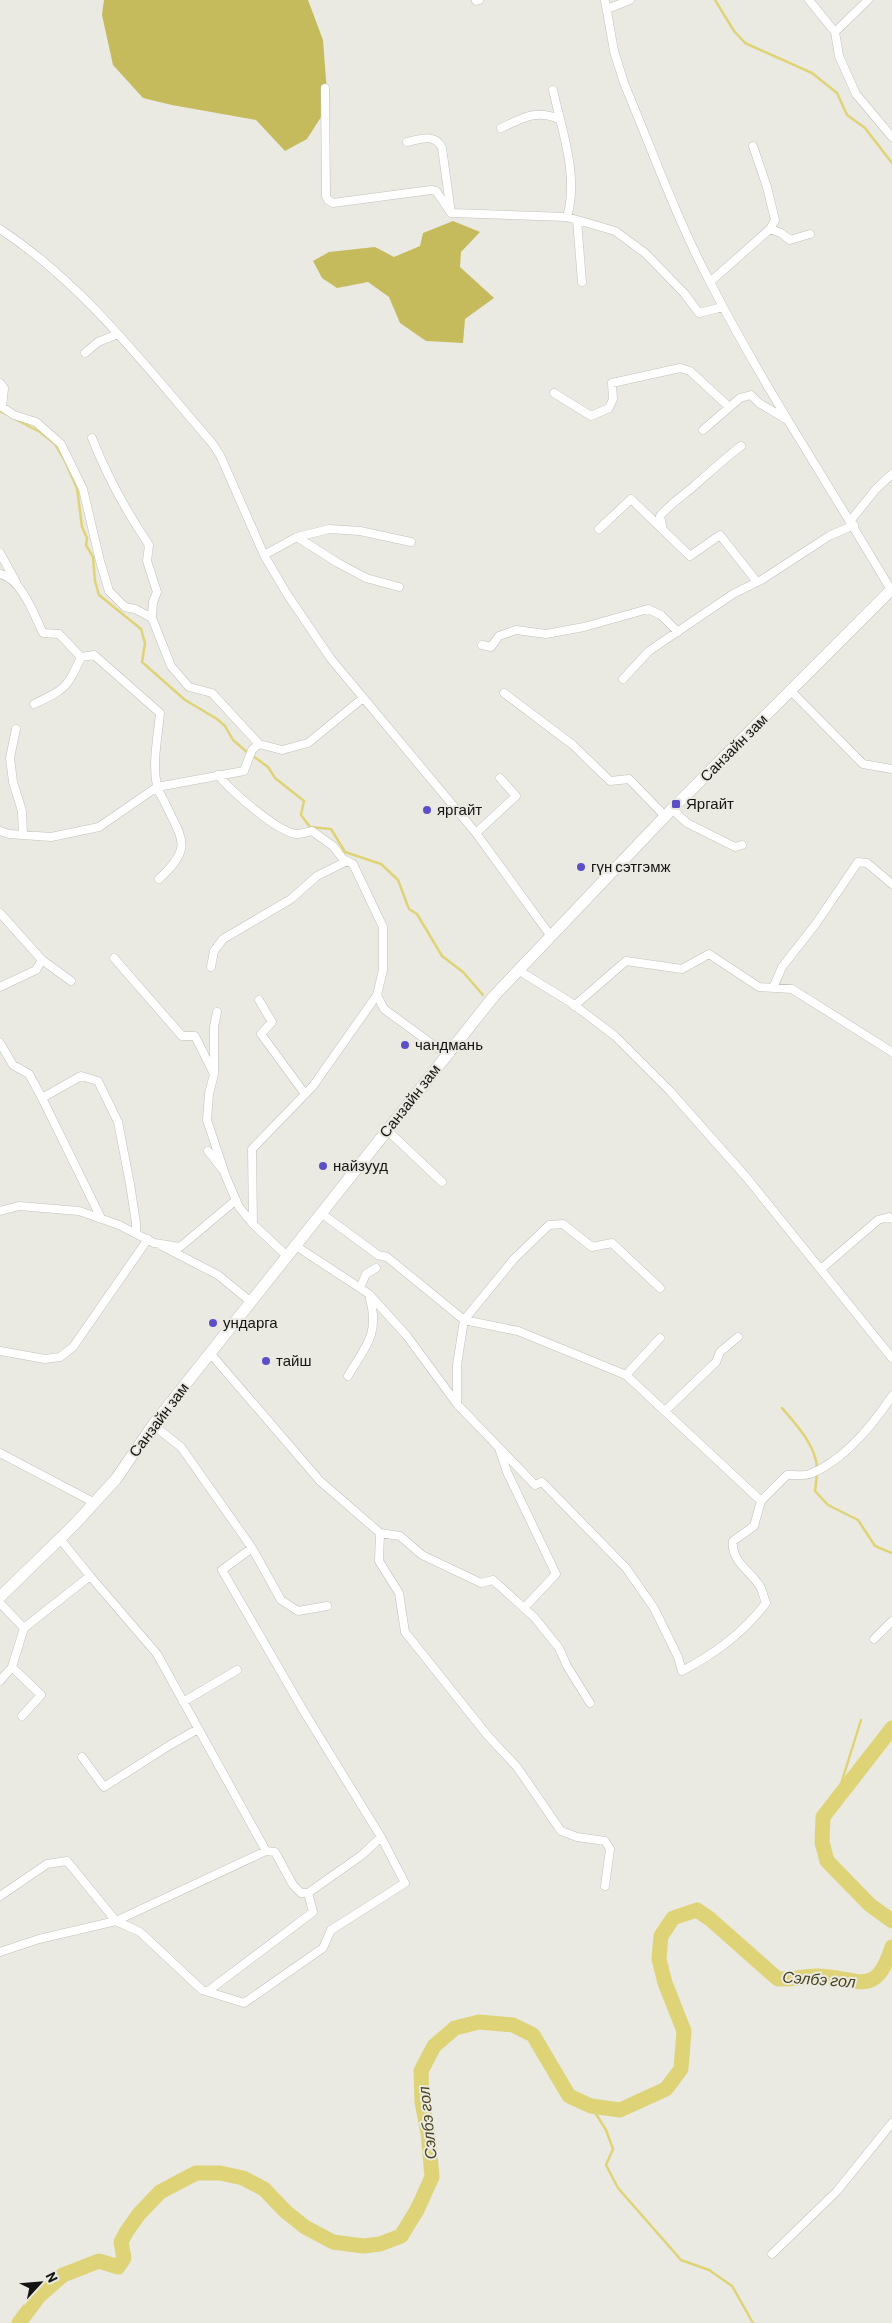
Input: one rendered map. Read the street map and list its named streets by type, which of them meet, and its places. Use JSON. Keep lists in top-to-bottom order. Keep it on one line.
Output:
{"streets":{"main road":["Санзайн зам"]},"water":["Сэлбэ гол"],"places":{"transit":["Яргайт"],"other":["яргайт","гүн сэтгэмж","чандмань","найзууд","ундарга","тайш"]},"north":"top right"}
